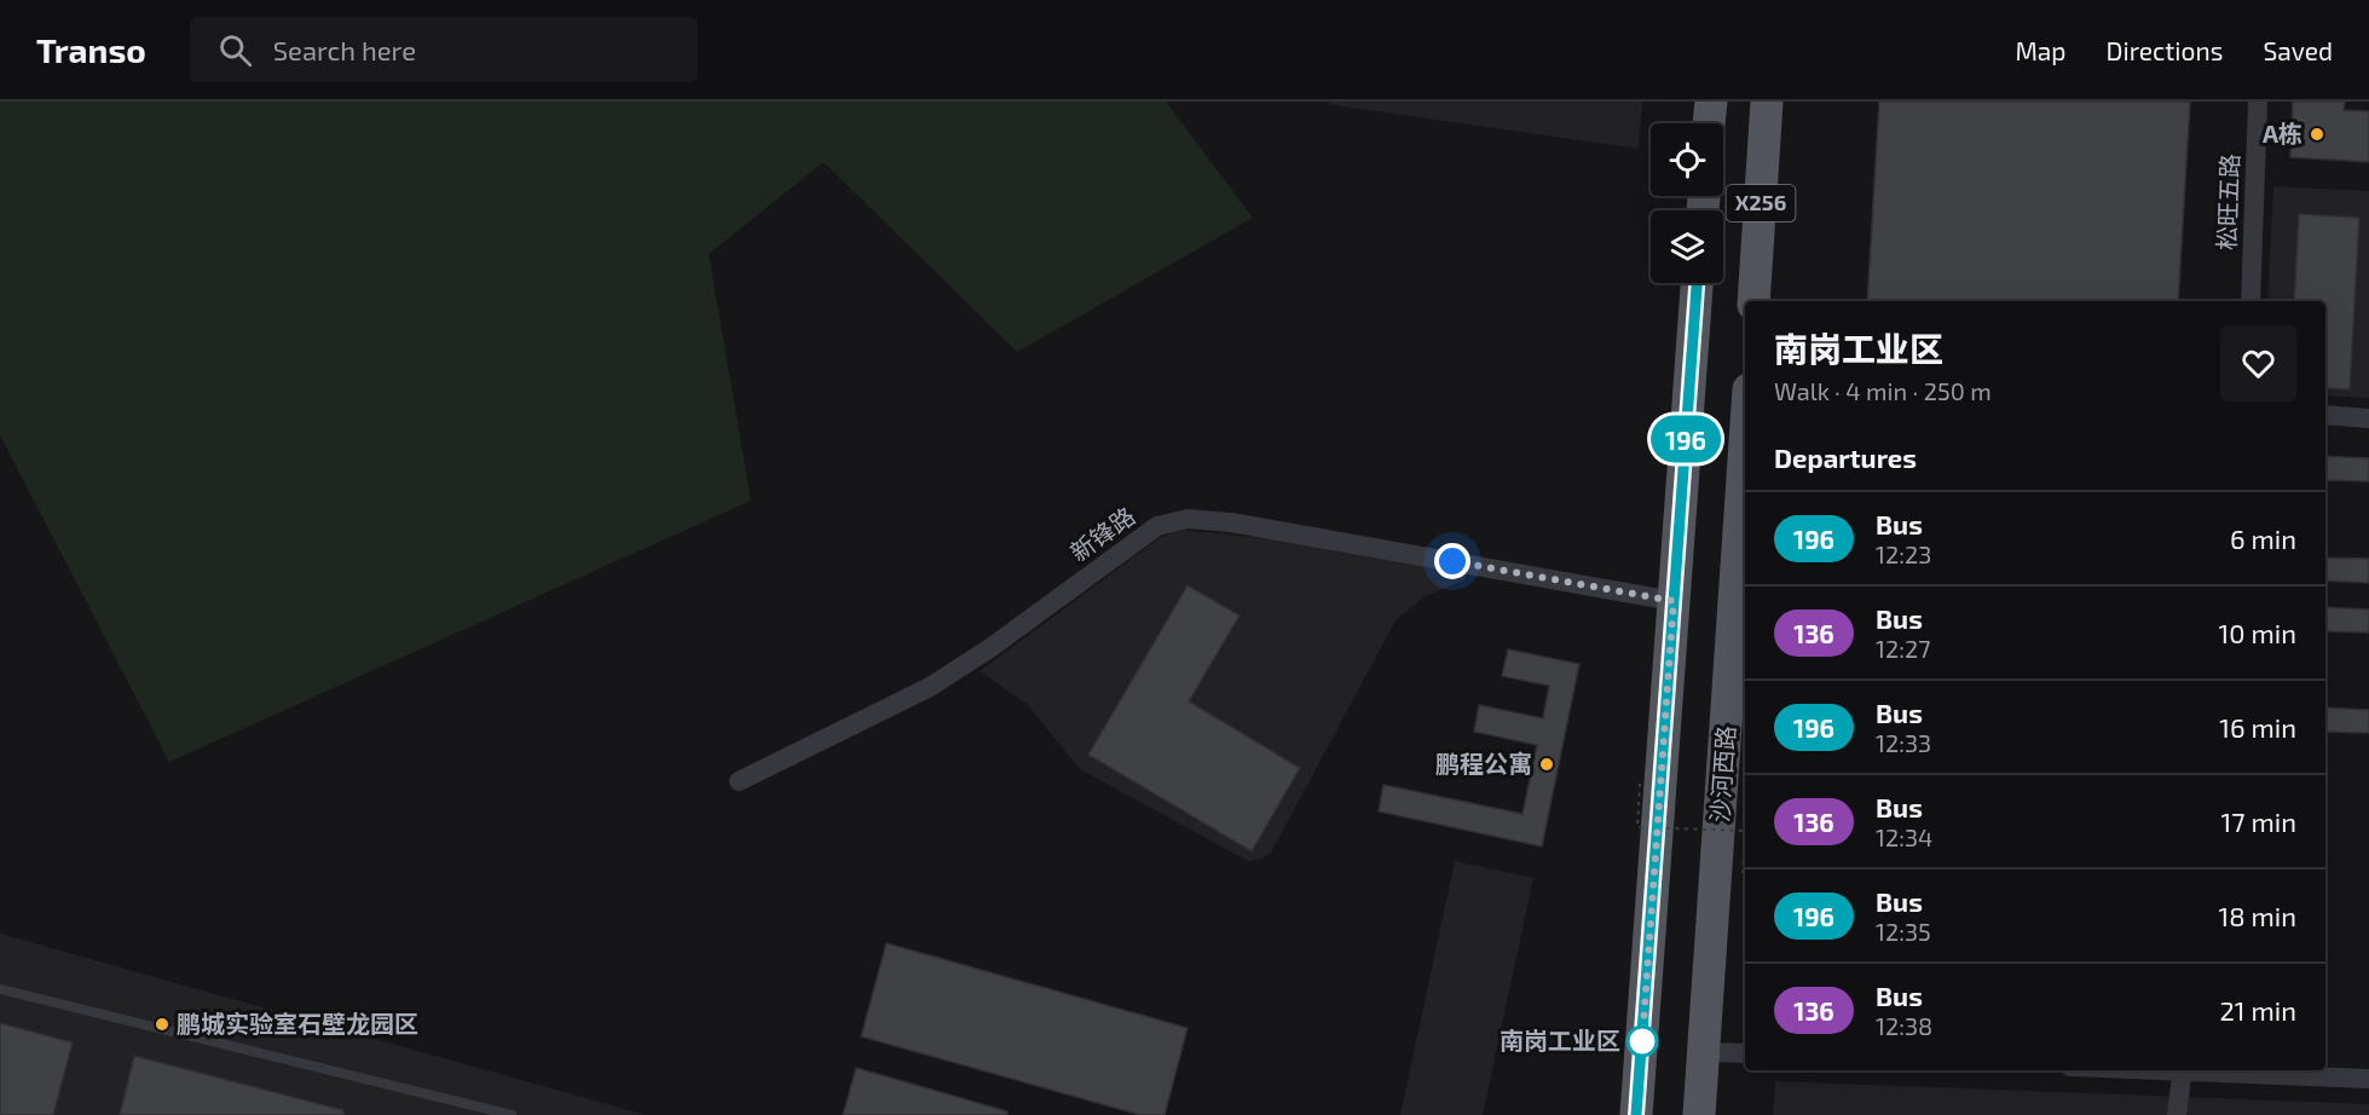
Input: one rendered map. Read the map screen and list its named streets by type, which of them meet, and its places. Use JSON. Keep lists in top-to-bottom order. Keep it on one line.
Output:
{"streets":{"main road":["X256","沙河西路"],"street":["松旺五路","新锋路"]},"places":["A栋","鹏程公寓","鹏城实验室石壁龙园区","南岗工业区"],"lines":["bus line 196"],"page":{"header":"Transo","search":"Search here","nav":["Map","Directions","Saved"],"on_map":"196","heading":[["南岗工业区","Walk · 4 min · 250 m"],"Departures"],"list":[{"mark":"196","name":"Bus","note":"12:23","value":"6 min"},{"mark":"136","name":"Bus","note":"12:27","value":"10 min"},{"mark":"196","name":"Bus","note":"12:33","value":"16 min"},{"mark":"136","name":"Bus","note":"12:34","value":"17 min"},{"mark":"196","name":"Bus","note":"12:35","value":"18 min"},{"mark":"136","name":"Bus","note":"12:38","value":"21 min"}]}}
